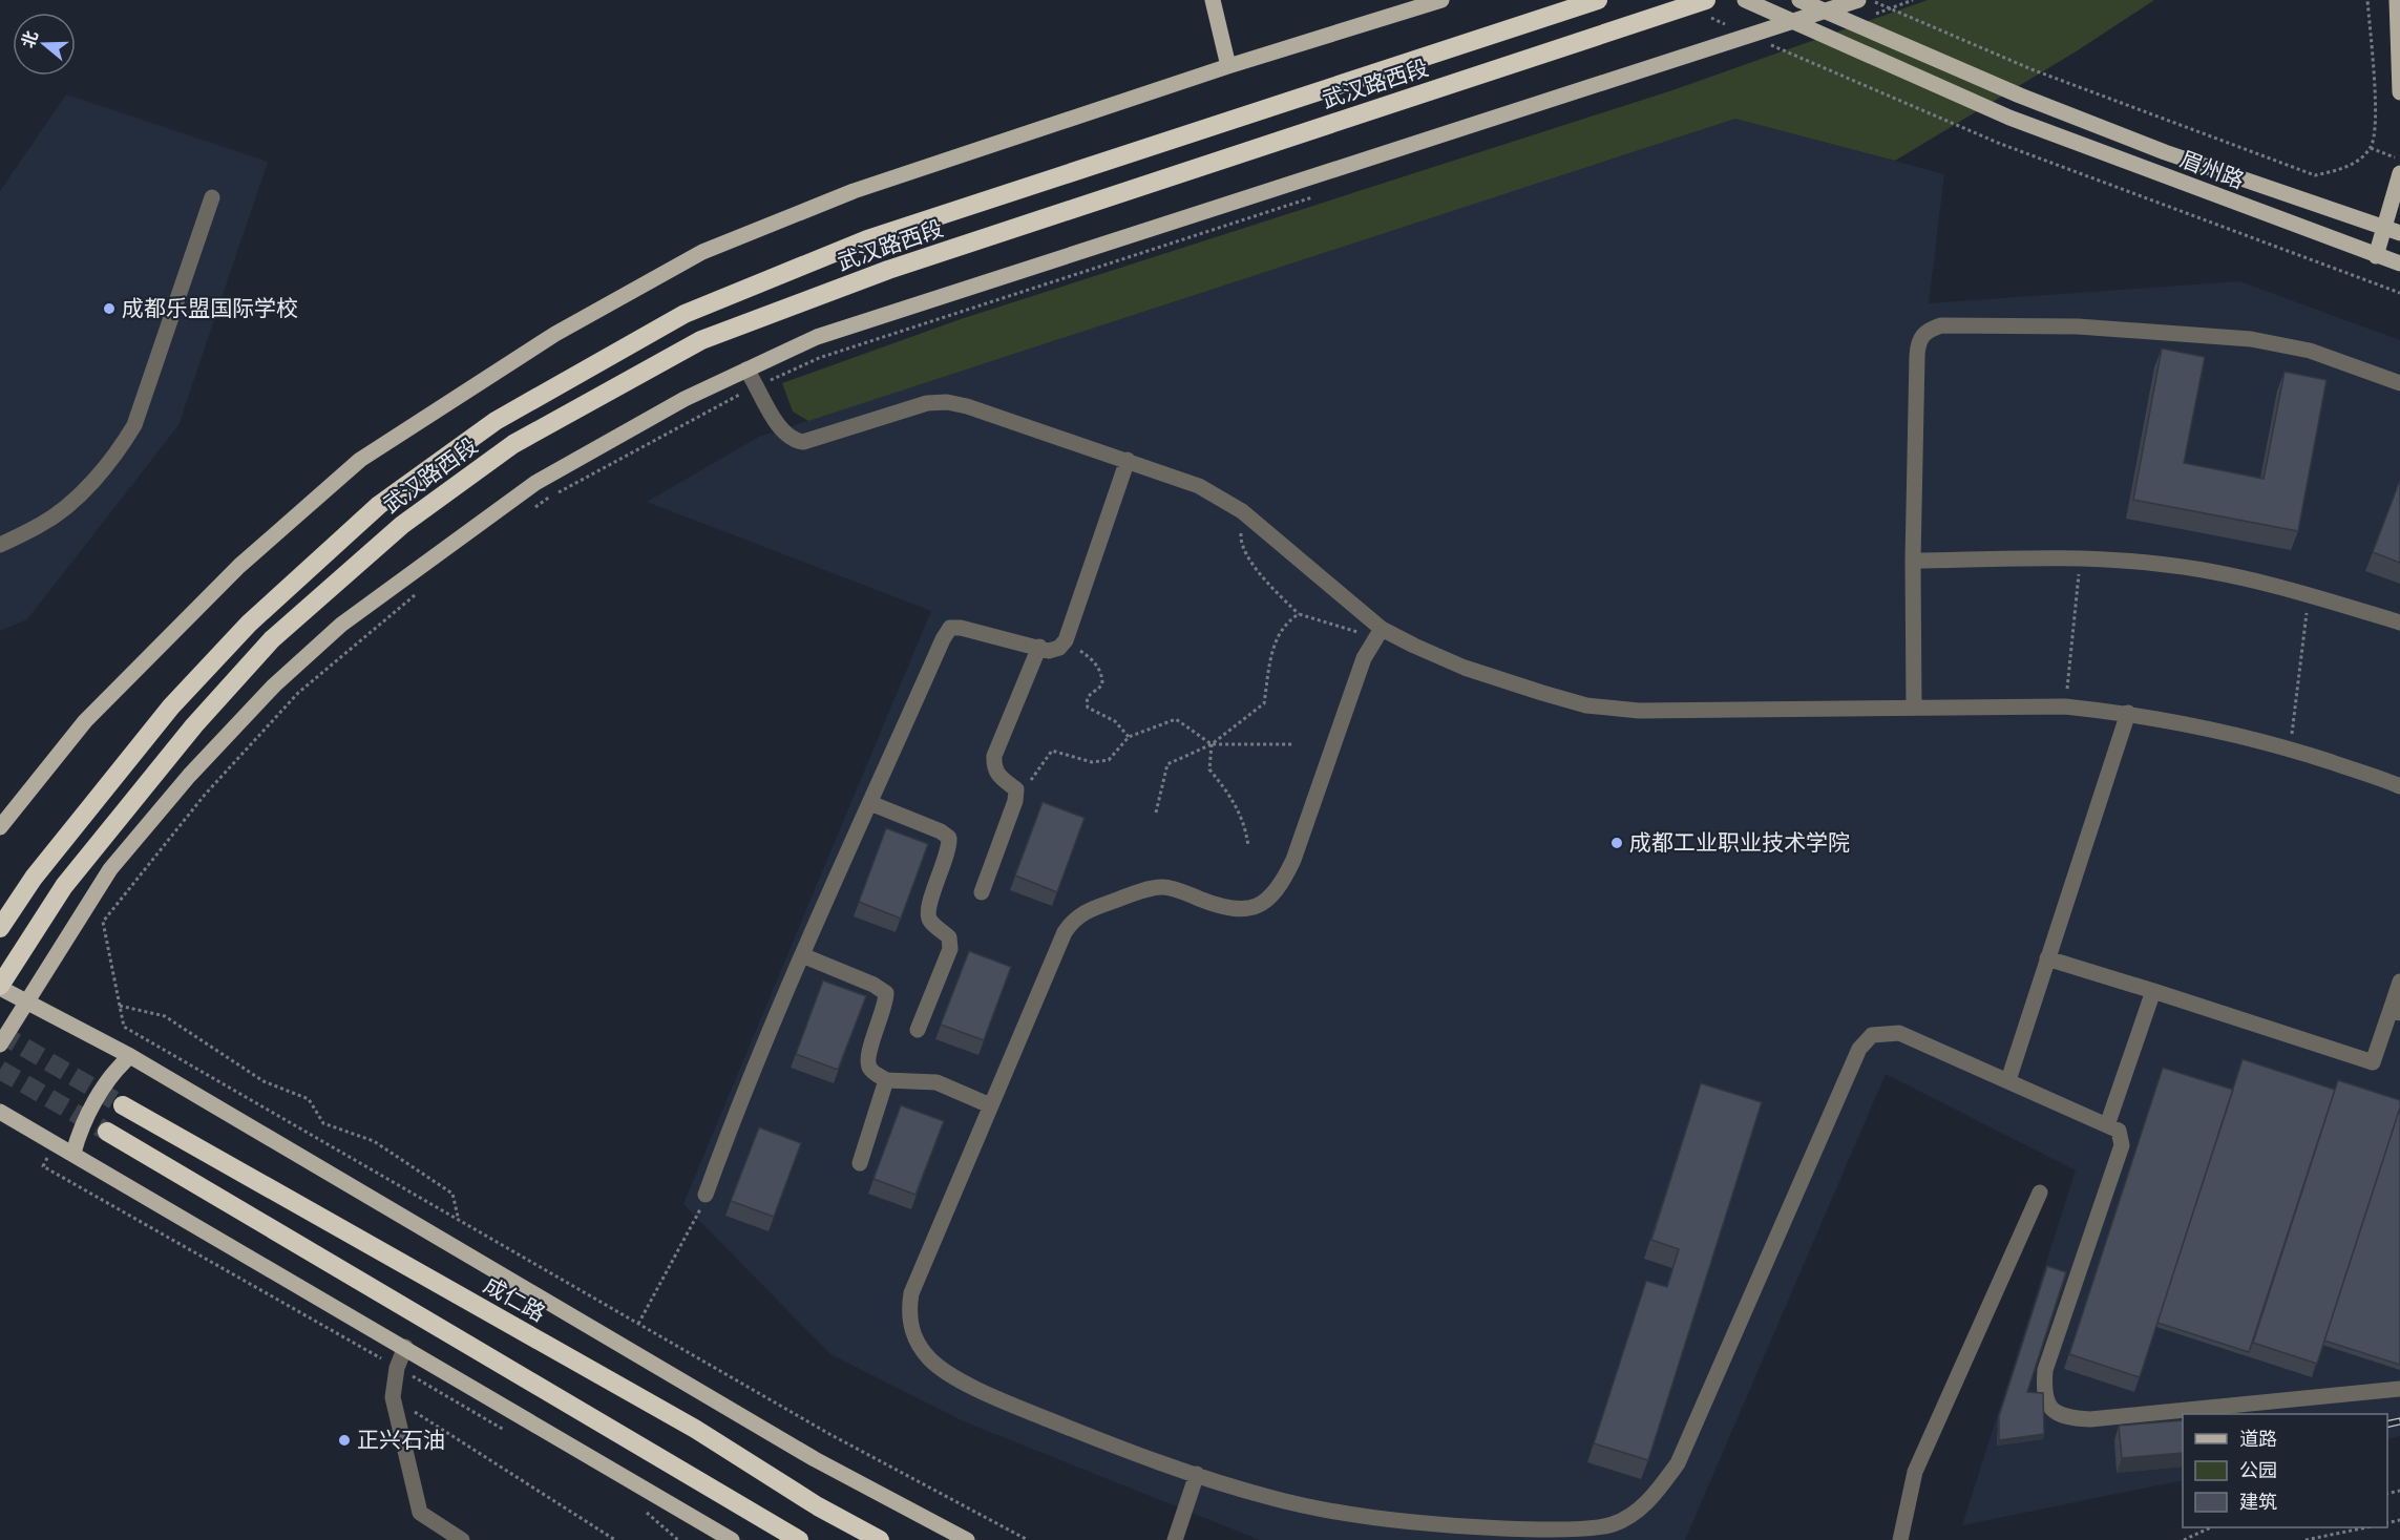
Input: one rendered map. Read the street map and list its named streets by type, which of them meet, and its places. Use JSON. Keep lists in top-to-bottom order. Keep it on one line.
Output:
{"streets":{"highway":["武汉路西段","成仁路"],"main road":["眉州路"]},"places":["成都乐盟国际学校","成都工业职业技术学院","正兴石油"],"legend":["道路","公园","建筑"],"north":"left"}
